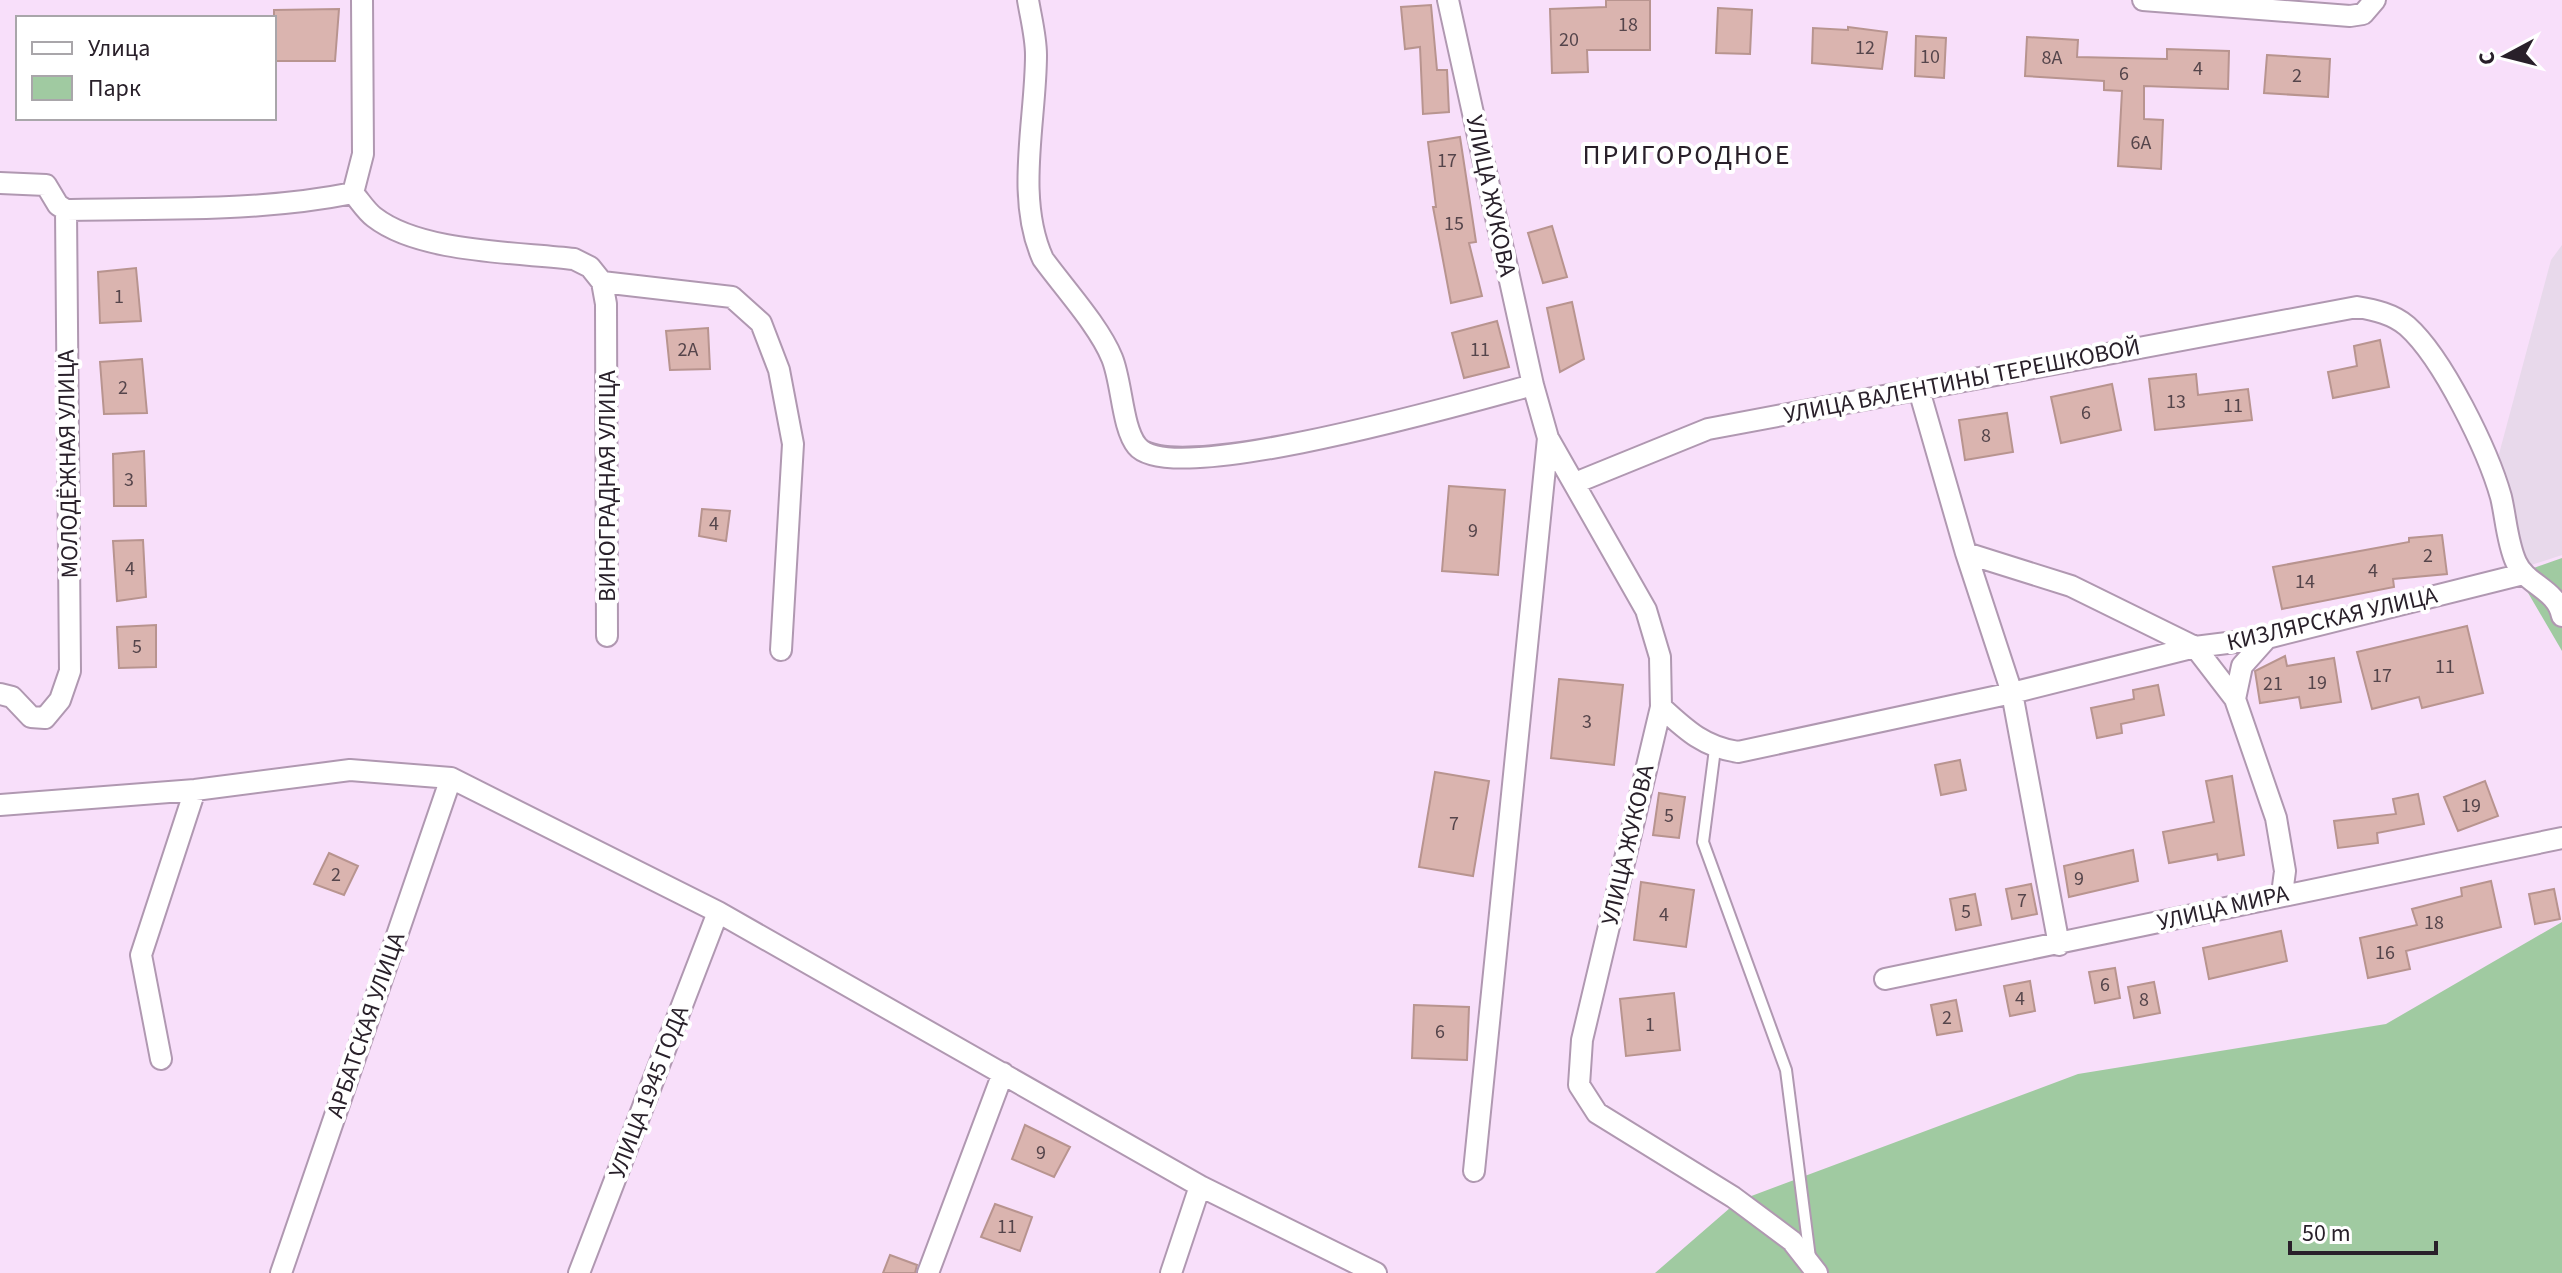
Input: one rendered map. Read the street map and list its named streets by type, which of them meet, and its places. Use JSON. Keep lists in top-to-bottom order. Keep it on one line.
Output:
{"streets":{"street":["УЛИЦА ЖУКОВА","УЛИЦА ВАЛЕНТИНЫ ТЕРЕШКОВОЙ","МОЛОДЁЖНАЯ УЛИЦА","ВИНОГРАДНАЯ УЛИЦА","КИЗЛЯРСКАЯ УЛИЦА","УЛИЦА МИРА","АРБАТСКАЯ УЛИЦА","УЛИЦА 1945 ГОДА"]},"crossings":[["УЛИЦА ЖУКОВА","УЛИЦА ВАЛЕНТИНЫ ТЕРЕШКОВОЙ"],["УЛИЦА ВАЛЕНТИНЫ ТЕРЕШКОВОЙ","КИЗЛЯРСКАЯ УЛИЦА"]],"districts":["ПРИГОРОДНОЕ"],"house_numbers":["18","20","12","10","8А","4","6","2","6А","17","15","1","2А","11","2","13","11","6","8","3","4","9","2","4","4","14","5","11","17","19","21","3","19","5","7","2","9","7","5","4","18","16","6","4","8","2","1","6","9","11"],"legend":["Улица","Парк"],"scale_bar":"50 m","north":"left"}
